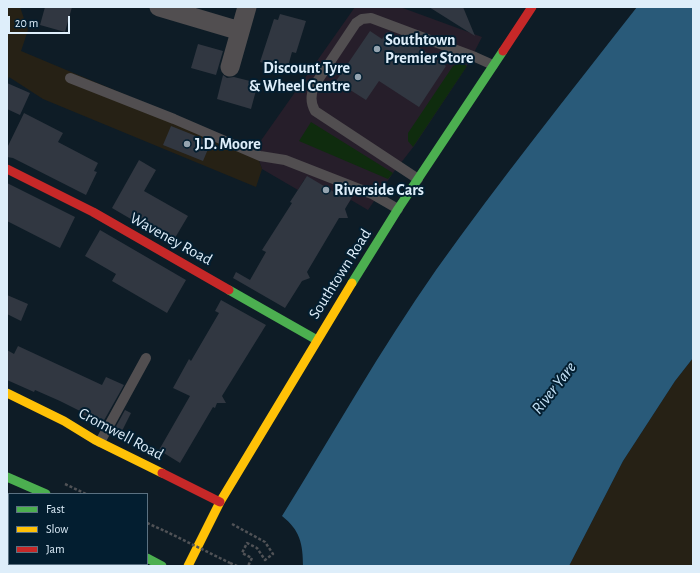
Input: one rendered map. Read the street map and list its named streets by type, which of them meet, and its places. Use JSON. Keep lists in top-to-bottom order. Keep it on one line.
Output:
{"streets":{"street":["Waveney Road","Southtown Road","Cromwell Road"]},"crossings":[["Waveney Road","Southtown Road"],["Southtown Road","Cromwell Road"]],"water":["River Yare"],"places":["Southtown Premier Store","Discount Tyre & Wheel Centre","J.D. Moore","Riverside Cars"],"legend":["Fast","Slow","Jam"],"scale_bar":"20 m"}
